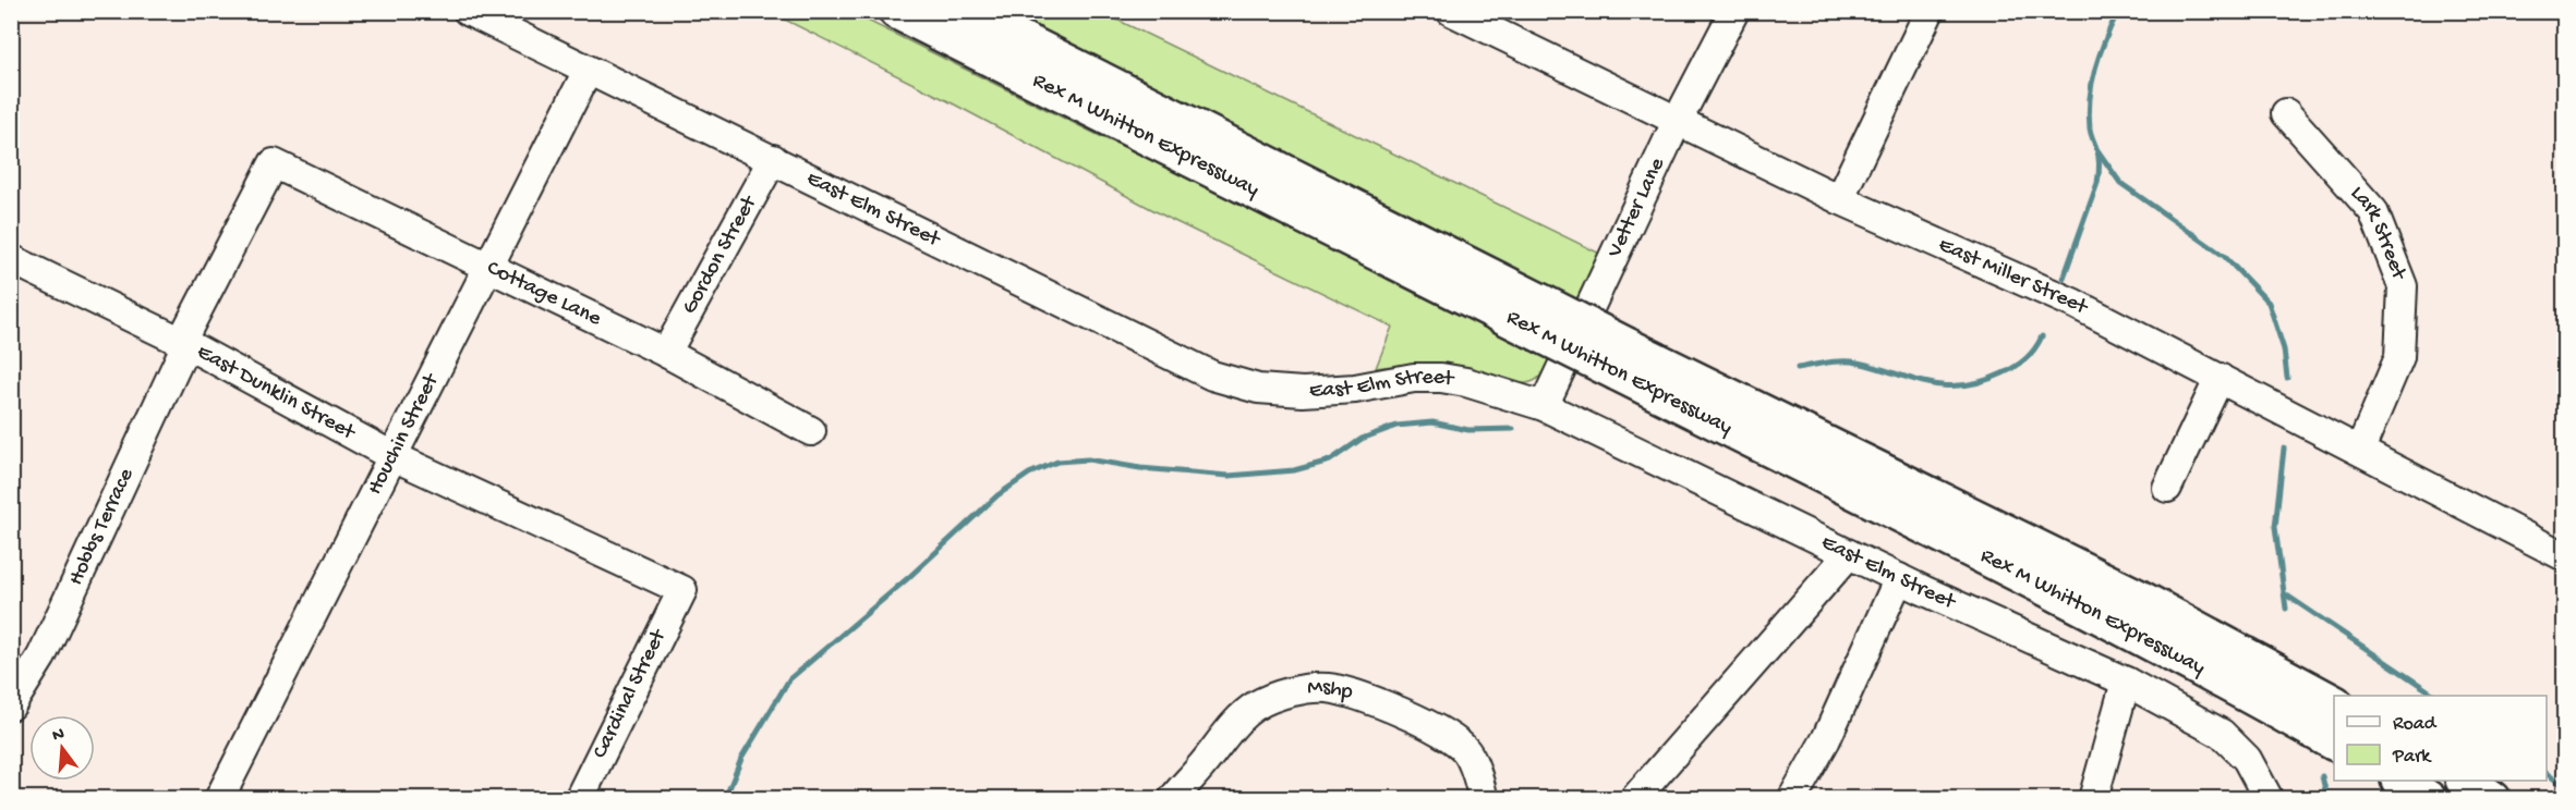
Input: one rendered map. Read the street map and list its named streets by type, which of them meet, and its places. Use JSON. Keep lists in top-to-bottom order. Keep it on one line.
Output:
{"streets":{"highway":["Rex M Whitton Expressway"],"street":["Vetter Lane","East Elm Street","Lark Street","Gordon Street","East Miller Street","Cottage Lane","East Dunklin Street","Houchin Street","Hobbs Terrace","Cardinal Street","Mshp"]},"crossings":[["Vetter Lane","East Elm Street"],["Vetter Lane","East Miller Street"],["East Elm Street","Gordon Street"],["East Elm Street","Houchin Street"],["Lark Street","East Miller Street"],["Gordon Street","Cottage Lane"],["Cottage Lane","Houchin Street"],["Cottage Lane","Hobbs Terrace"],["East Dunklin Street","Houchin Street"],["East Dunklin Street","Hobbs Terrace"],["East Dunklin Street","Cardinal Street"]],"legend":["Road","Park"],"north":"top"}
